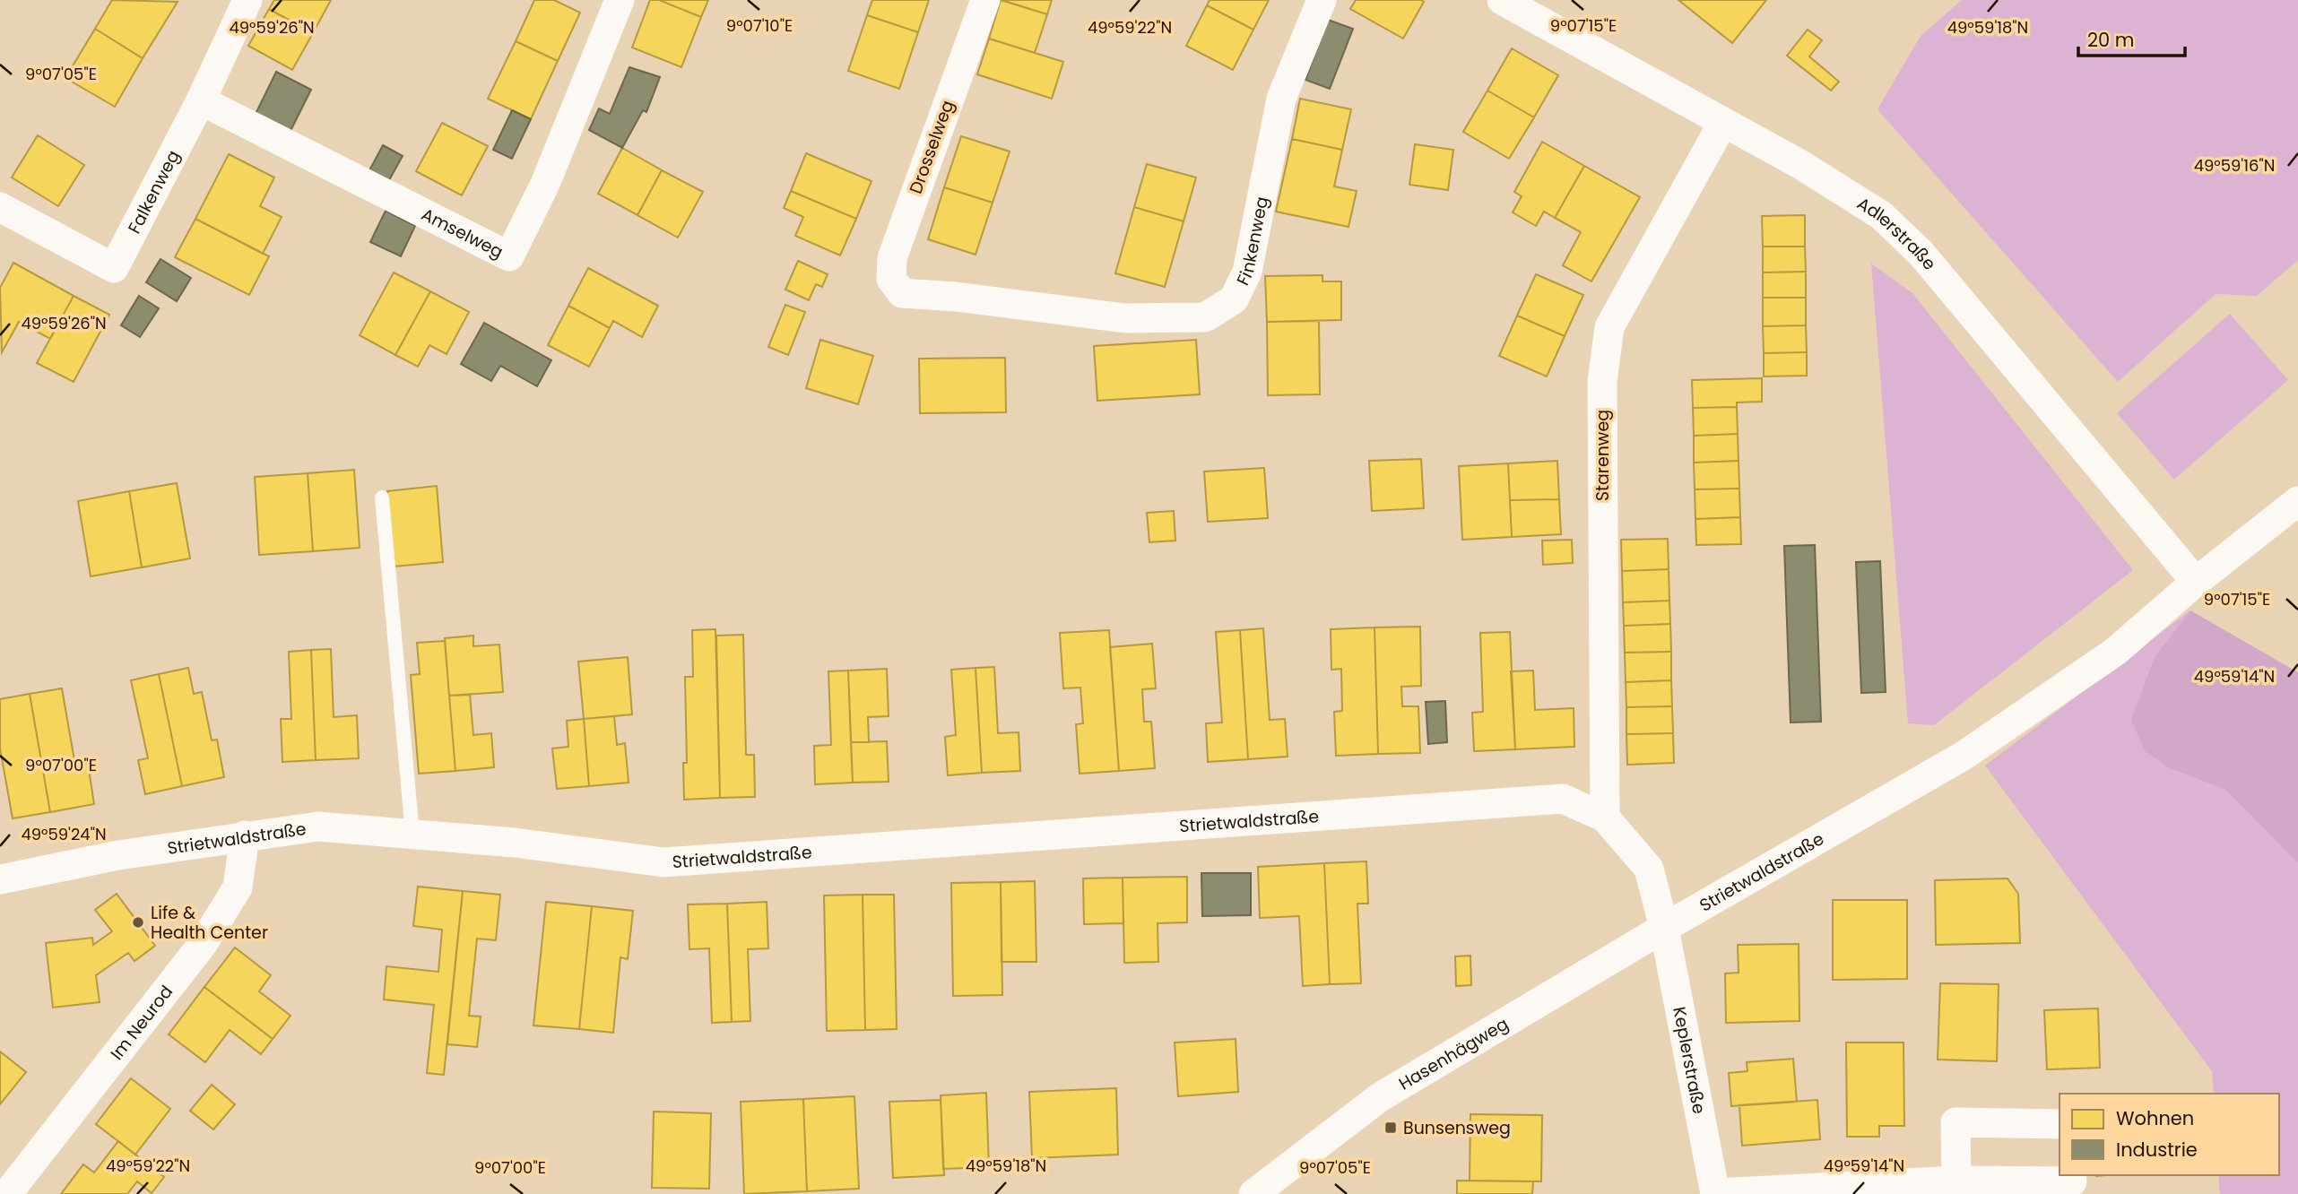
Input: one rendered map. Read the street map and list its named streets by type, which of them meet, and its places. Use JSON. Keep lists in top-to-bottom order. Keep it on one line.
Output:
{"streets":{"street":["Drosselweg","Falkenweg","Amselweg","Adlerstraße","Finkenweg","Starenweg","Strietwaldstraße","Im Neurod","Hasenhägweg","Keplerstraße"]},"crossings":[["Drosselweg","Finkenweg"],["Falkenweg","Amselweg"],["Adlerstraße","Starenweg"],["Adlerstraße","Strietwaldstraße"],["Starenweg","Strietwaldstraße"],["Strietwaldstraße","Im Neurod"],["Strietwaldstraße","Hasenhägweg"],["Strietwaldstraße","Keplerstraße"],["Hasenhägweg","Keplerstraße"]],"places":{"other":["Life & Health Center"],"transit":["Bunsensweg"]},"legend":["Wohnen","Industrie"],"scale_bar":"20 m","coordinates":["9°07'10\"E","9°07'15\"E","49°59'26\"N","49°59'22\"N","49°59'18\"N","9°07'05\"E","49°59'16\"N","49°59'14\"N","9°07'00\"E","49°59'24\"N"]}
